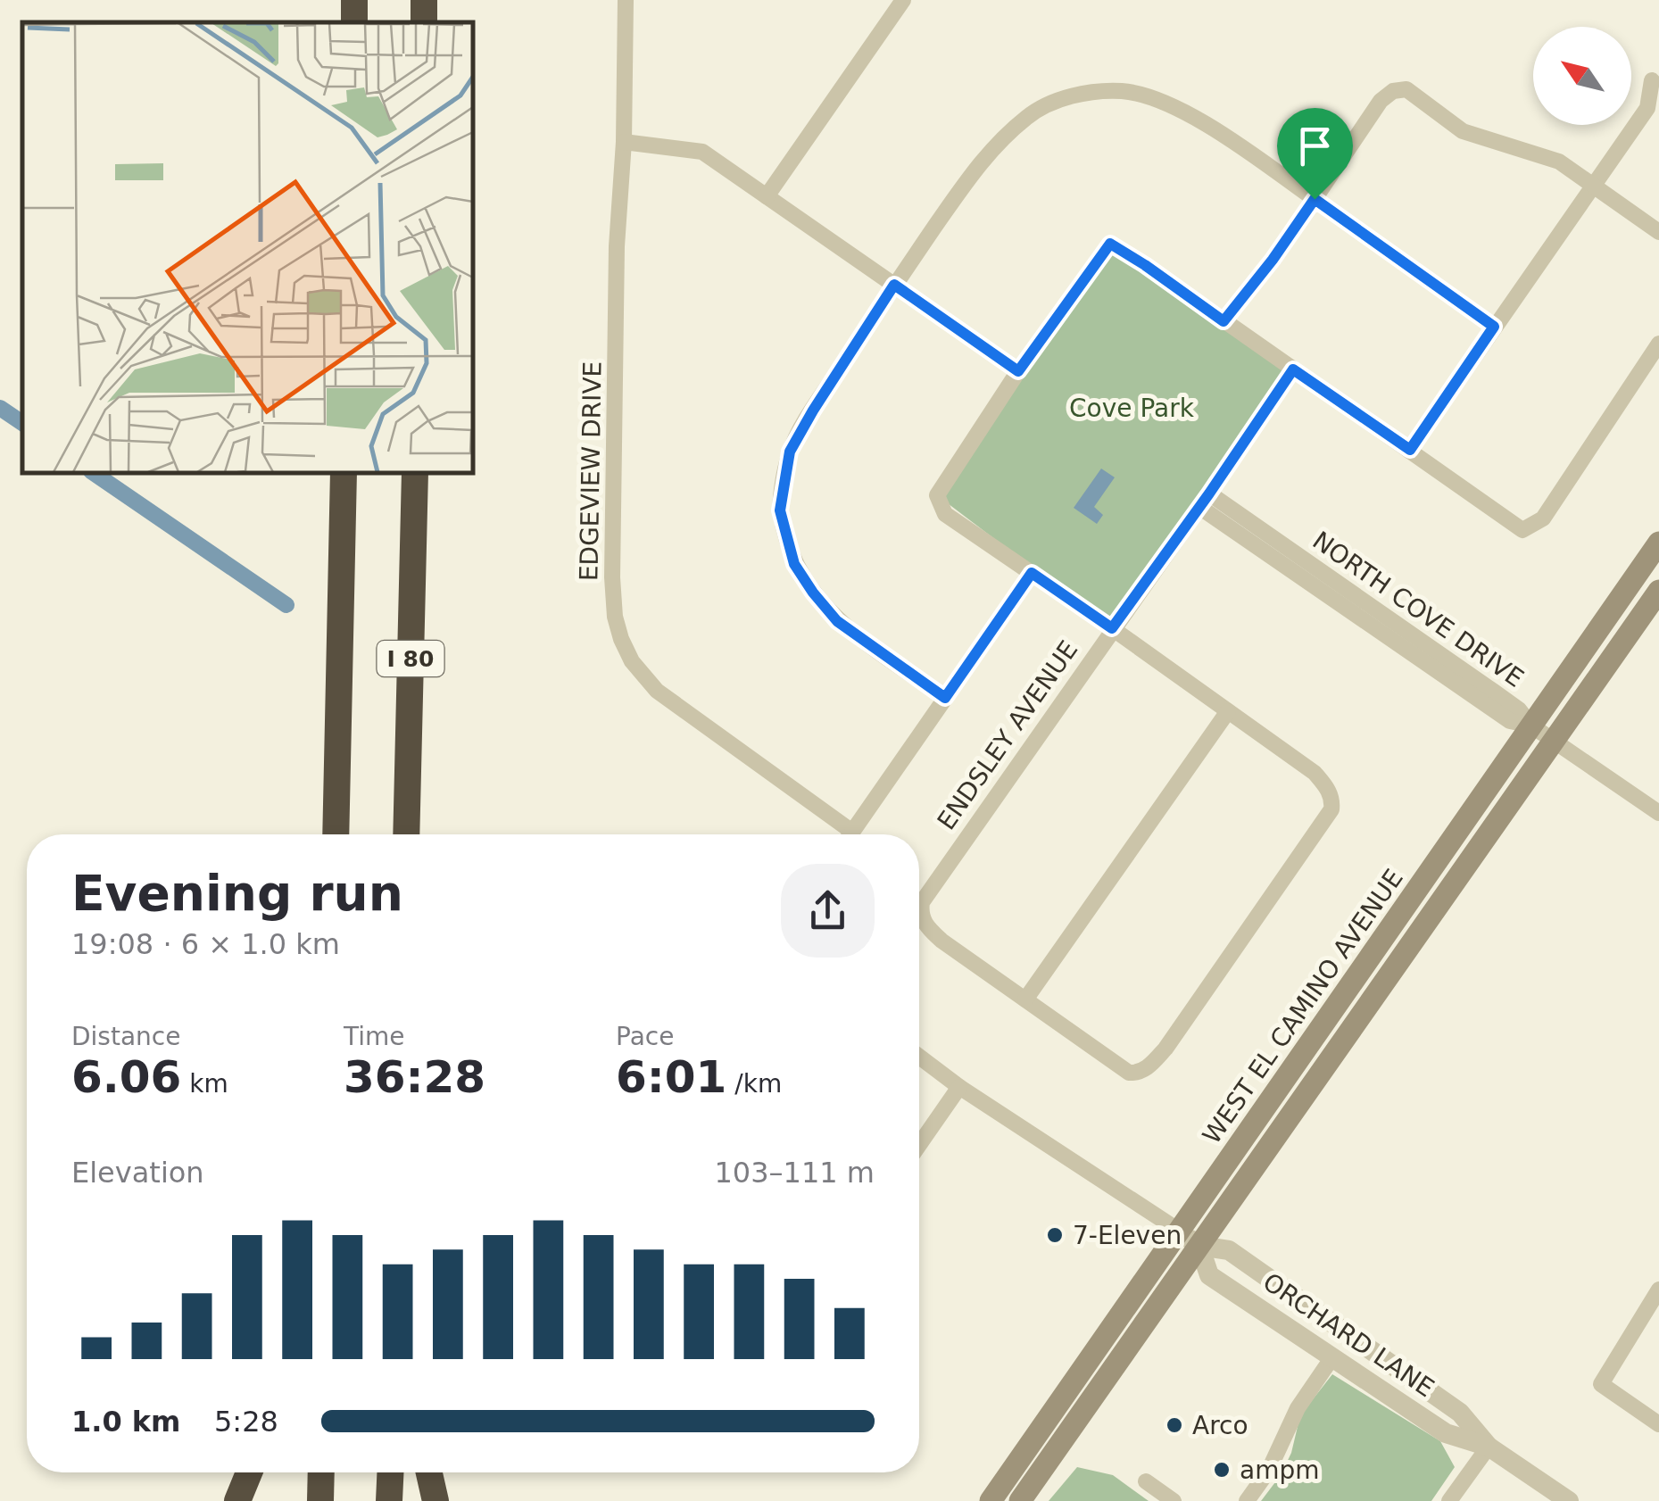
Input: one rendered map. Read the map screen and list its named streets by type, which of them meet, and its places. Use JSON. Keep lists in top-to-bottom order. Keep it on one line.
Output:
{"streets":{"highway":["I 80"],"main road":["WEST EL CAMINO AVENUE"],"street":["EDGEVIEW DRIVE","NORTH COVE DRIVE","ENDSLEY AVENUE","ORCHARD LANE"]},"crossings":[["NORTH COVE DRIVE","ENDSLEY AVENUE"],["NORTH COVE DRIVE","WEST EL CAMINO AVENUE"],["WEST EL CAMINO AVENUE","ORCHARD LANE"]],"parks":["Cove Park"],"places":["7-Eleven","Arco","ampm"],"north":"top left","page":{"heading":["Evening run","19:08 · 6 × 1.0 km"],"stats":[["Distance","6.06 km"],["Time","36:28"],["Pace","6:01 /km"]],"chart":["Elevation","103–111 m"],"list":[{"name":"1.0 km","note":"5:28"}]}}
